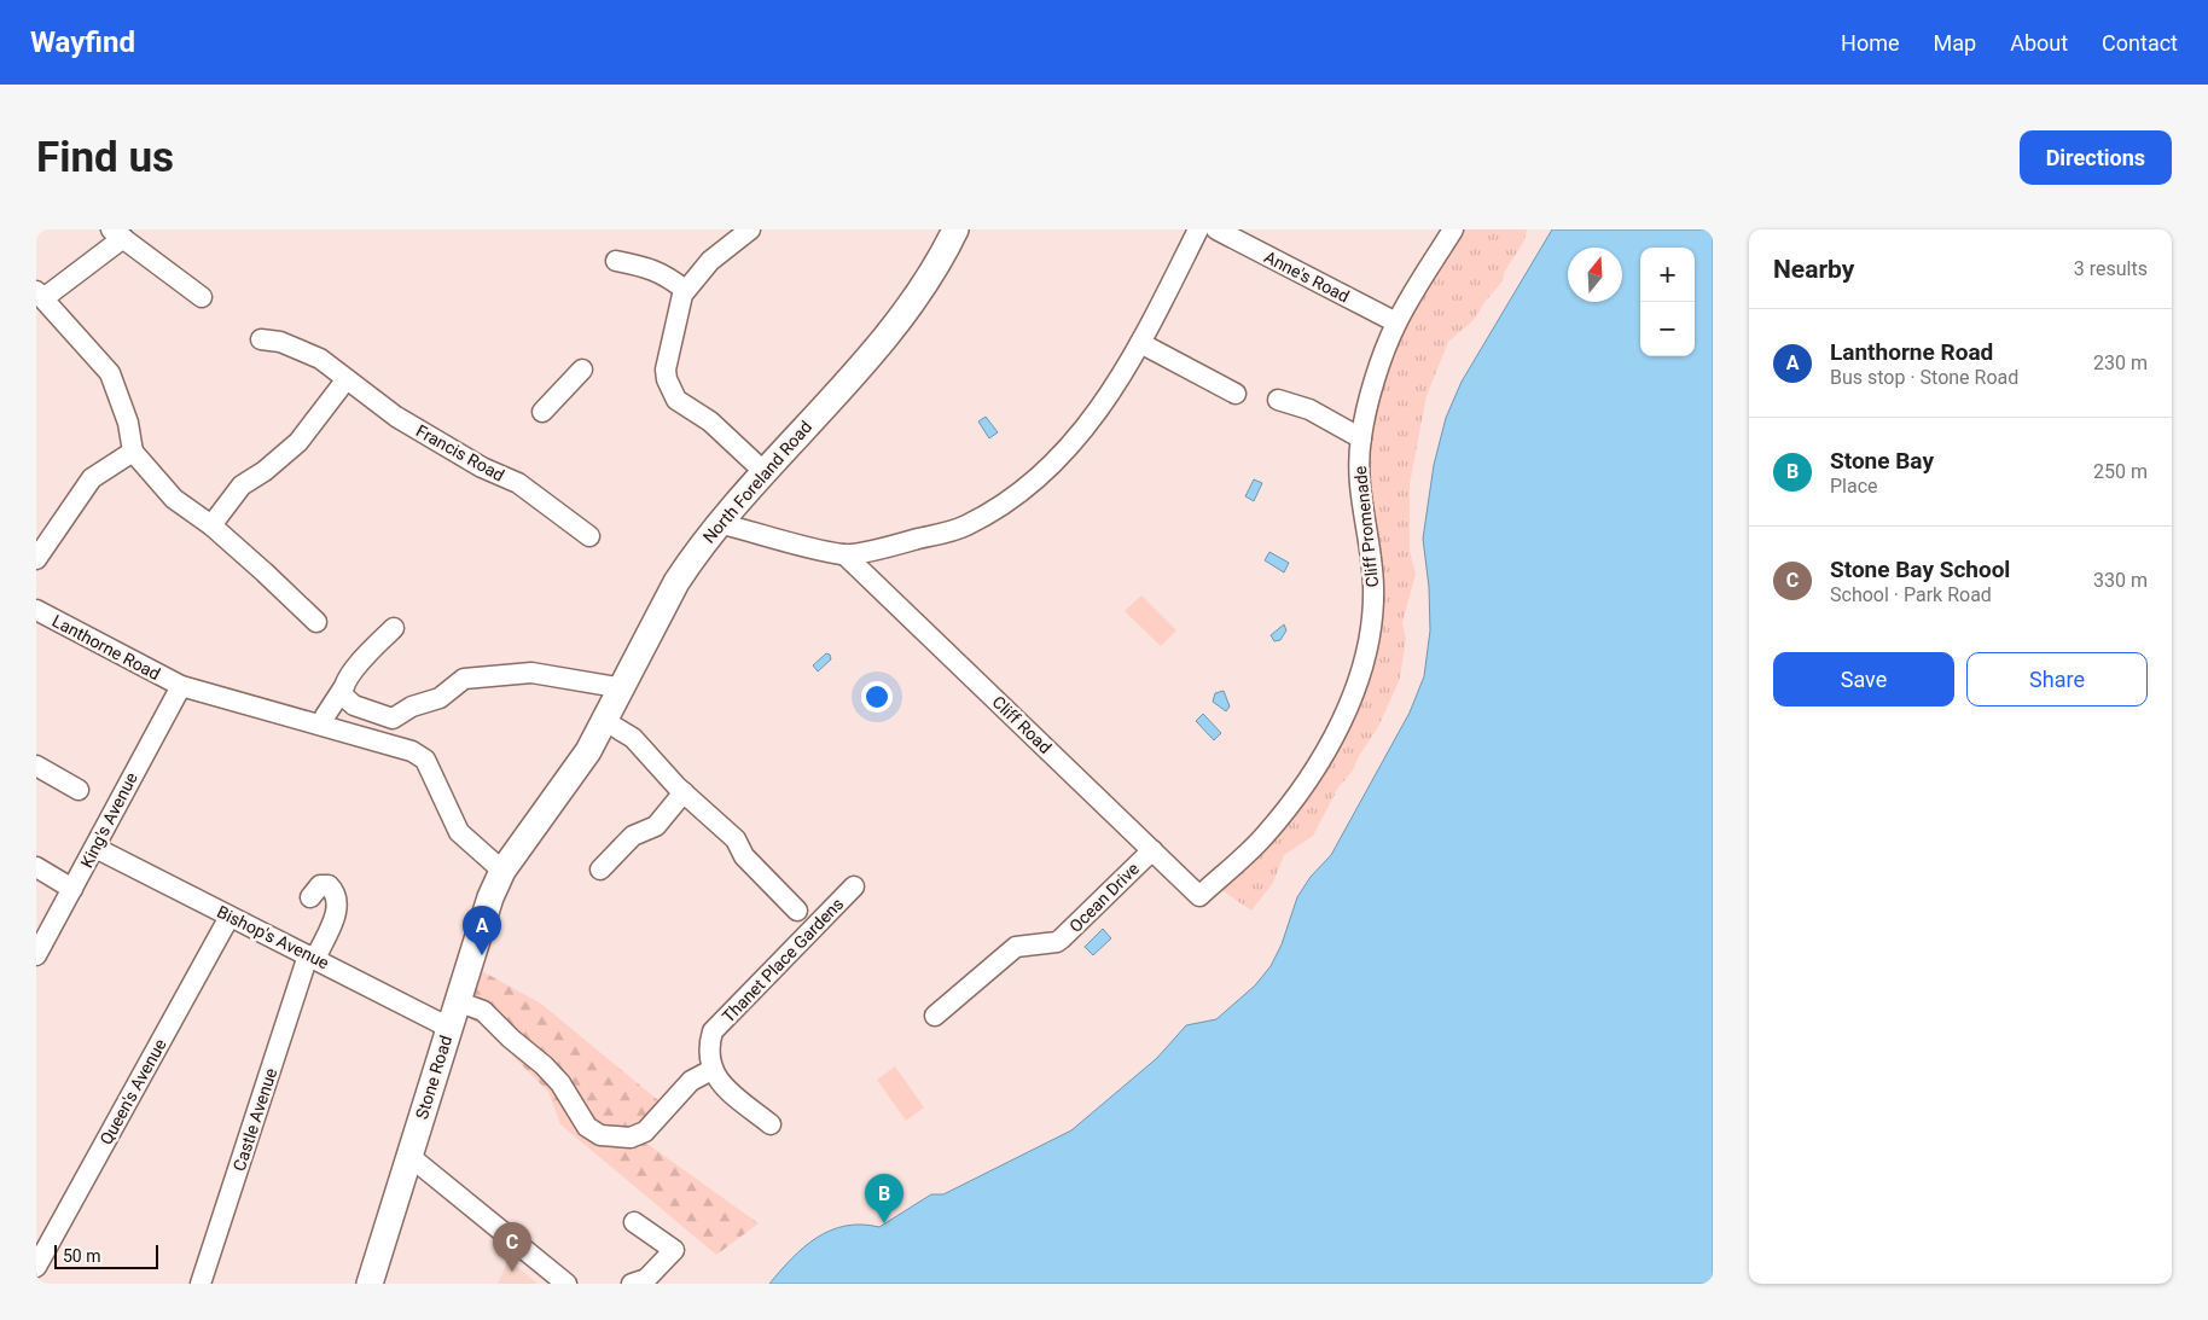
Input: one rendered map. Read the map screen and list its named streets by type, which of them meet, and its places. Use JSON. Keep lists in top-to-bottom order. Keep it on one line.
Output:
{"streets":{"main road":["North Foreland Road","Stone Road"],"street":["Anne's Road","Francis Road","Cliff Promenade","Lanthorne Road","Cliff Road","King's Avenue","Ocean Drive","Bishop's Avenue","Thanet Place Gardens","Queen's Avenue","Castle Avenue"]},"crossings":[["Anne's Road","Cliff Promenade"],["North Foreland Road","Lanthorne Road"],["North Foreland Road","Stone Road"],["Cliff Promenade","Cliff Road"],["Lanthorne Road","King's Avenue"],["Lanthorne Road","Stone Road"],["Cliff Road","Ocean Drive"],["King's Avenue","Bishop's Avenue"],["Bishop's Avenue","Stone Road"],["Bishop's Avenue","Queen's Avenue"],["Bishop's Avenue","Castle Avenue"]],"scale_bar":"50 m","north":"top","page":{"header":"Wayfind","nav":["Home","Map","About","Contact"],"buttons":["Directions",["Save","Share"]],"title":"Find us","heading":["Nearby","3 results"],"map_buttons":["+","−"],"list":[{"mark":"A","name":"Lanthorne Road","note":"Bus stop · Stone Road","value":"230 m"},{"mark":"B","name":"Stone Bay","note":"Place","value":"250 m"},{"mark":"C","name":"Stone Bay School","note":"School · Park Road","value":"330 m"}],"pins":["A","B","C"],"scale":"50 m"}}
